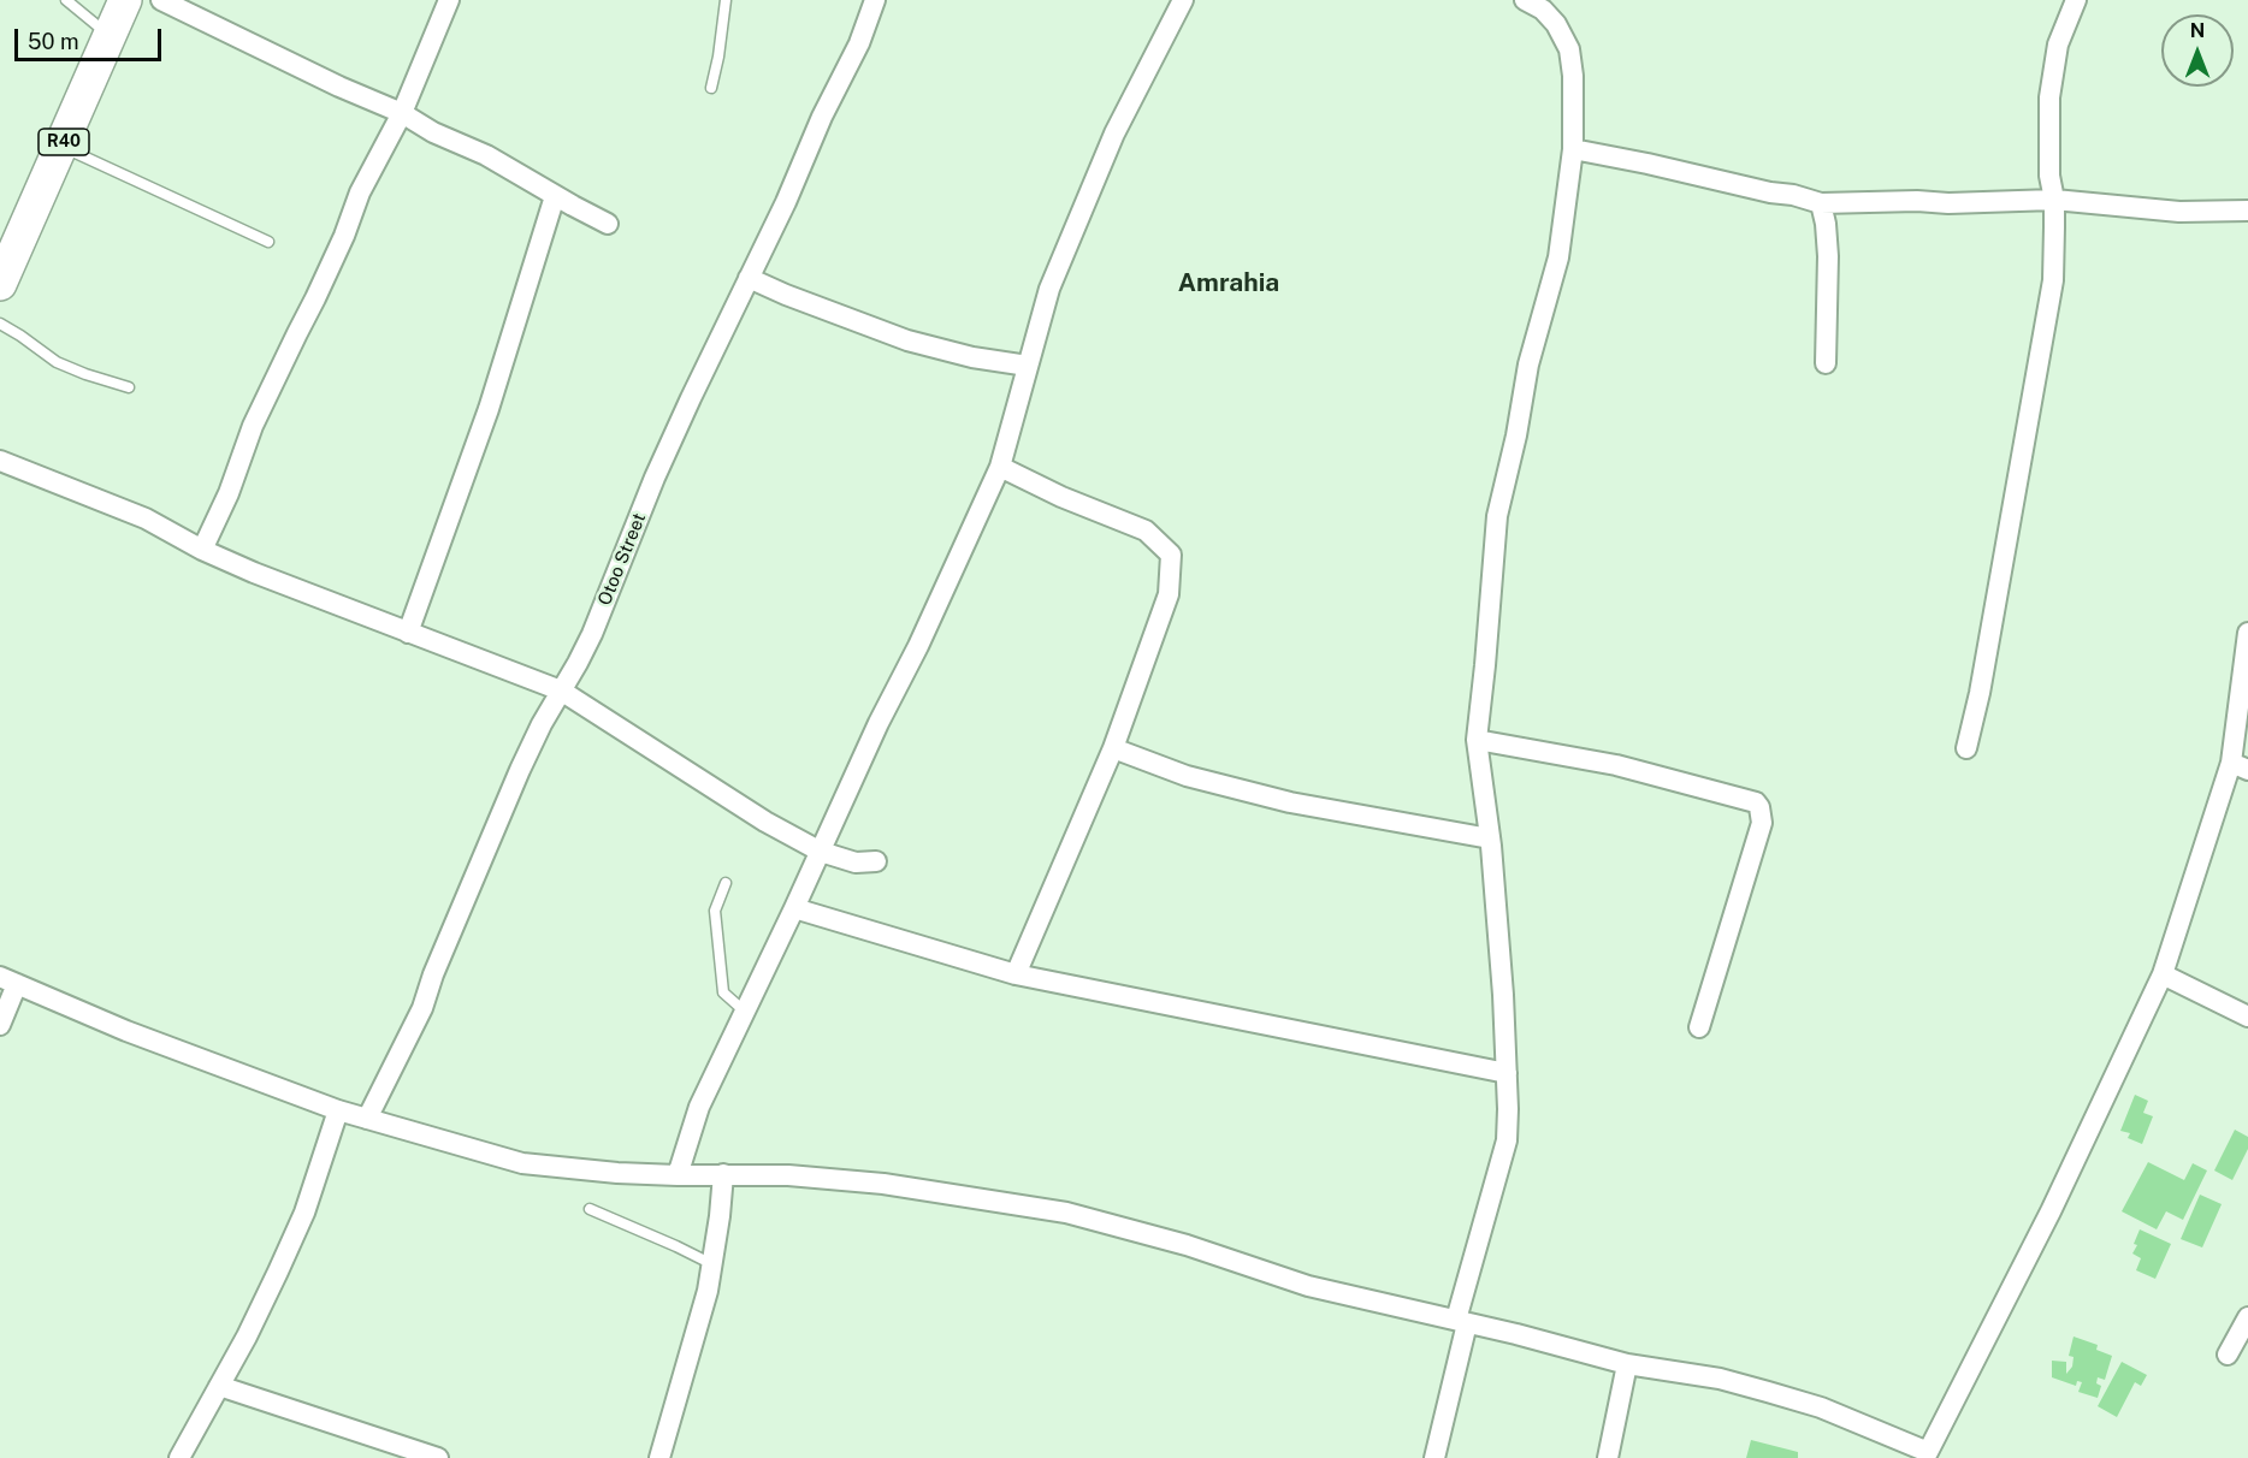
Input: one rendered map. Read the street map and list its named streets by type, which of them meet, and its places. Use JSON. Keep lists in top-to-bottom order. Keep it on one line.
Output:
{"streets":{"main road":["R40"],"street":["Otoo Street"]},"districts":["Amrahia"],"scale_bar":"50 m","north":"top"}
